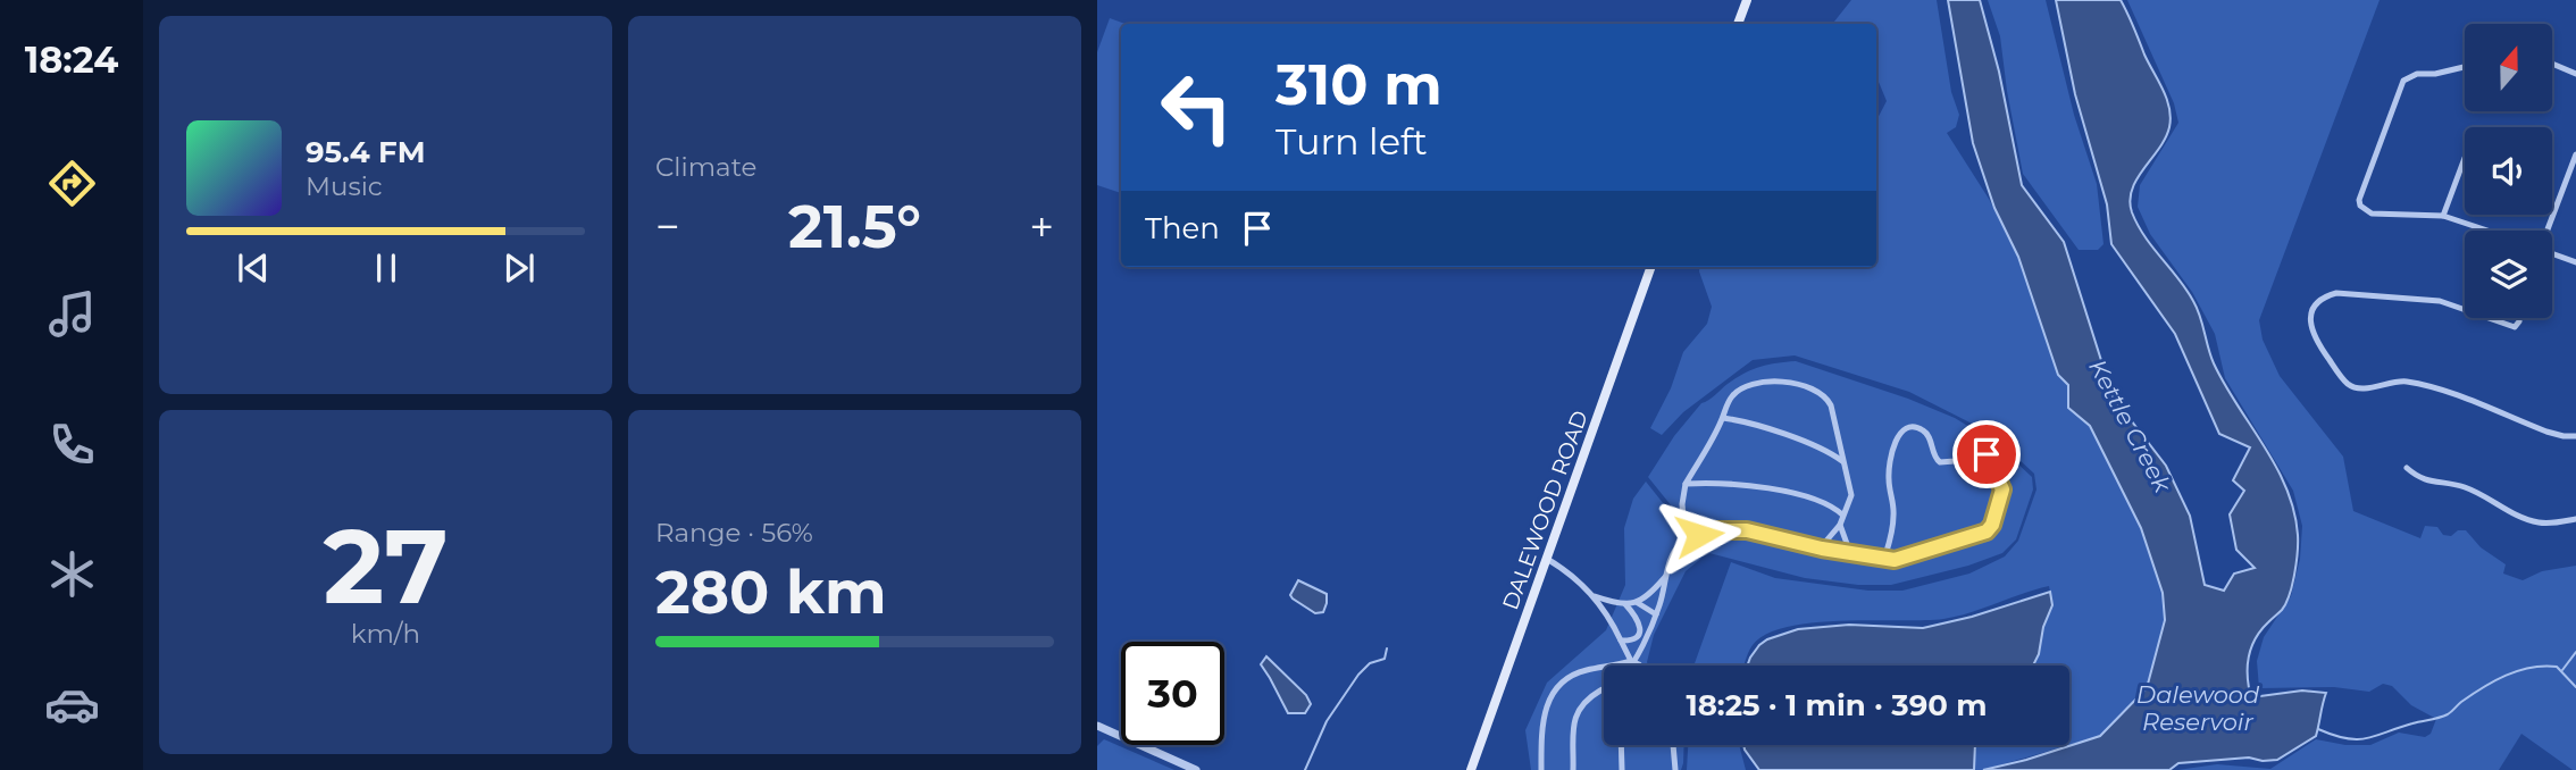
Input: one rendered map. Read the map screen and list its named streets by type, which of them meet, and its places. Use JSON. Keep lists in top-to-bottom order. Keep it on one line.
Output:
{"streets":{"main road":["DALEWOOD ROAD"]},"water":["Kettle Creek","Dalewood Reservoir"],"north":"top","page":{"tabs":"18:24","tile":["Climate",["27","km/h"],["Range · 56%","280 km"]],"turn":["310 m","Turn left"],"song":["95.4 FM","Music"],"then":"Then","heat":["−","21.5°","+"],"limit":"30","trip":"18:25 · 1 min · 390 m"}}
